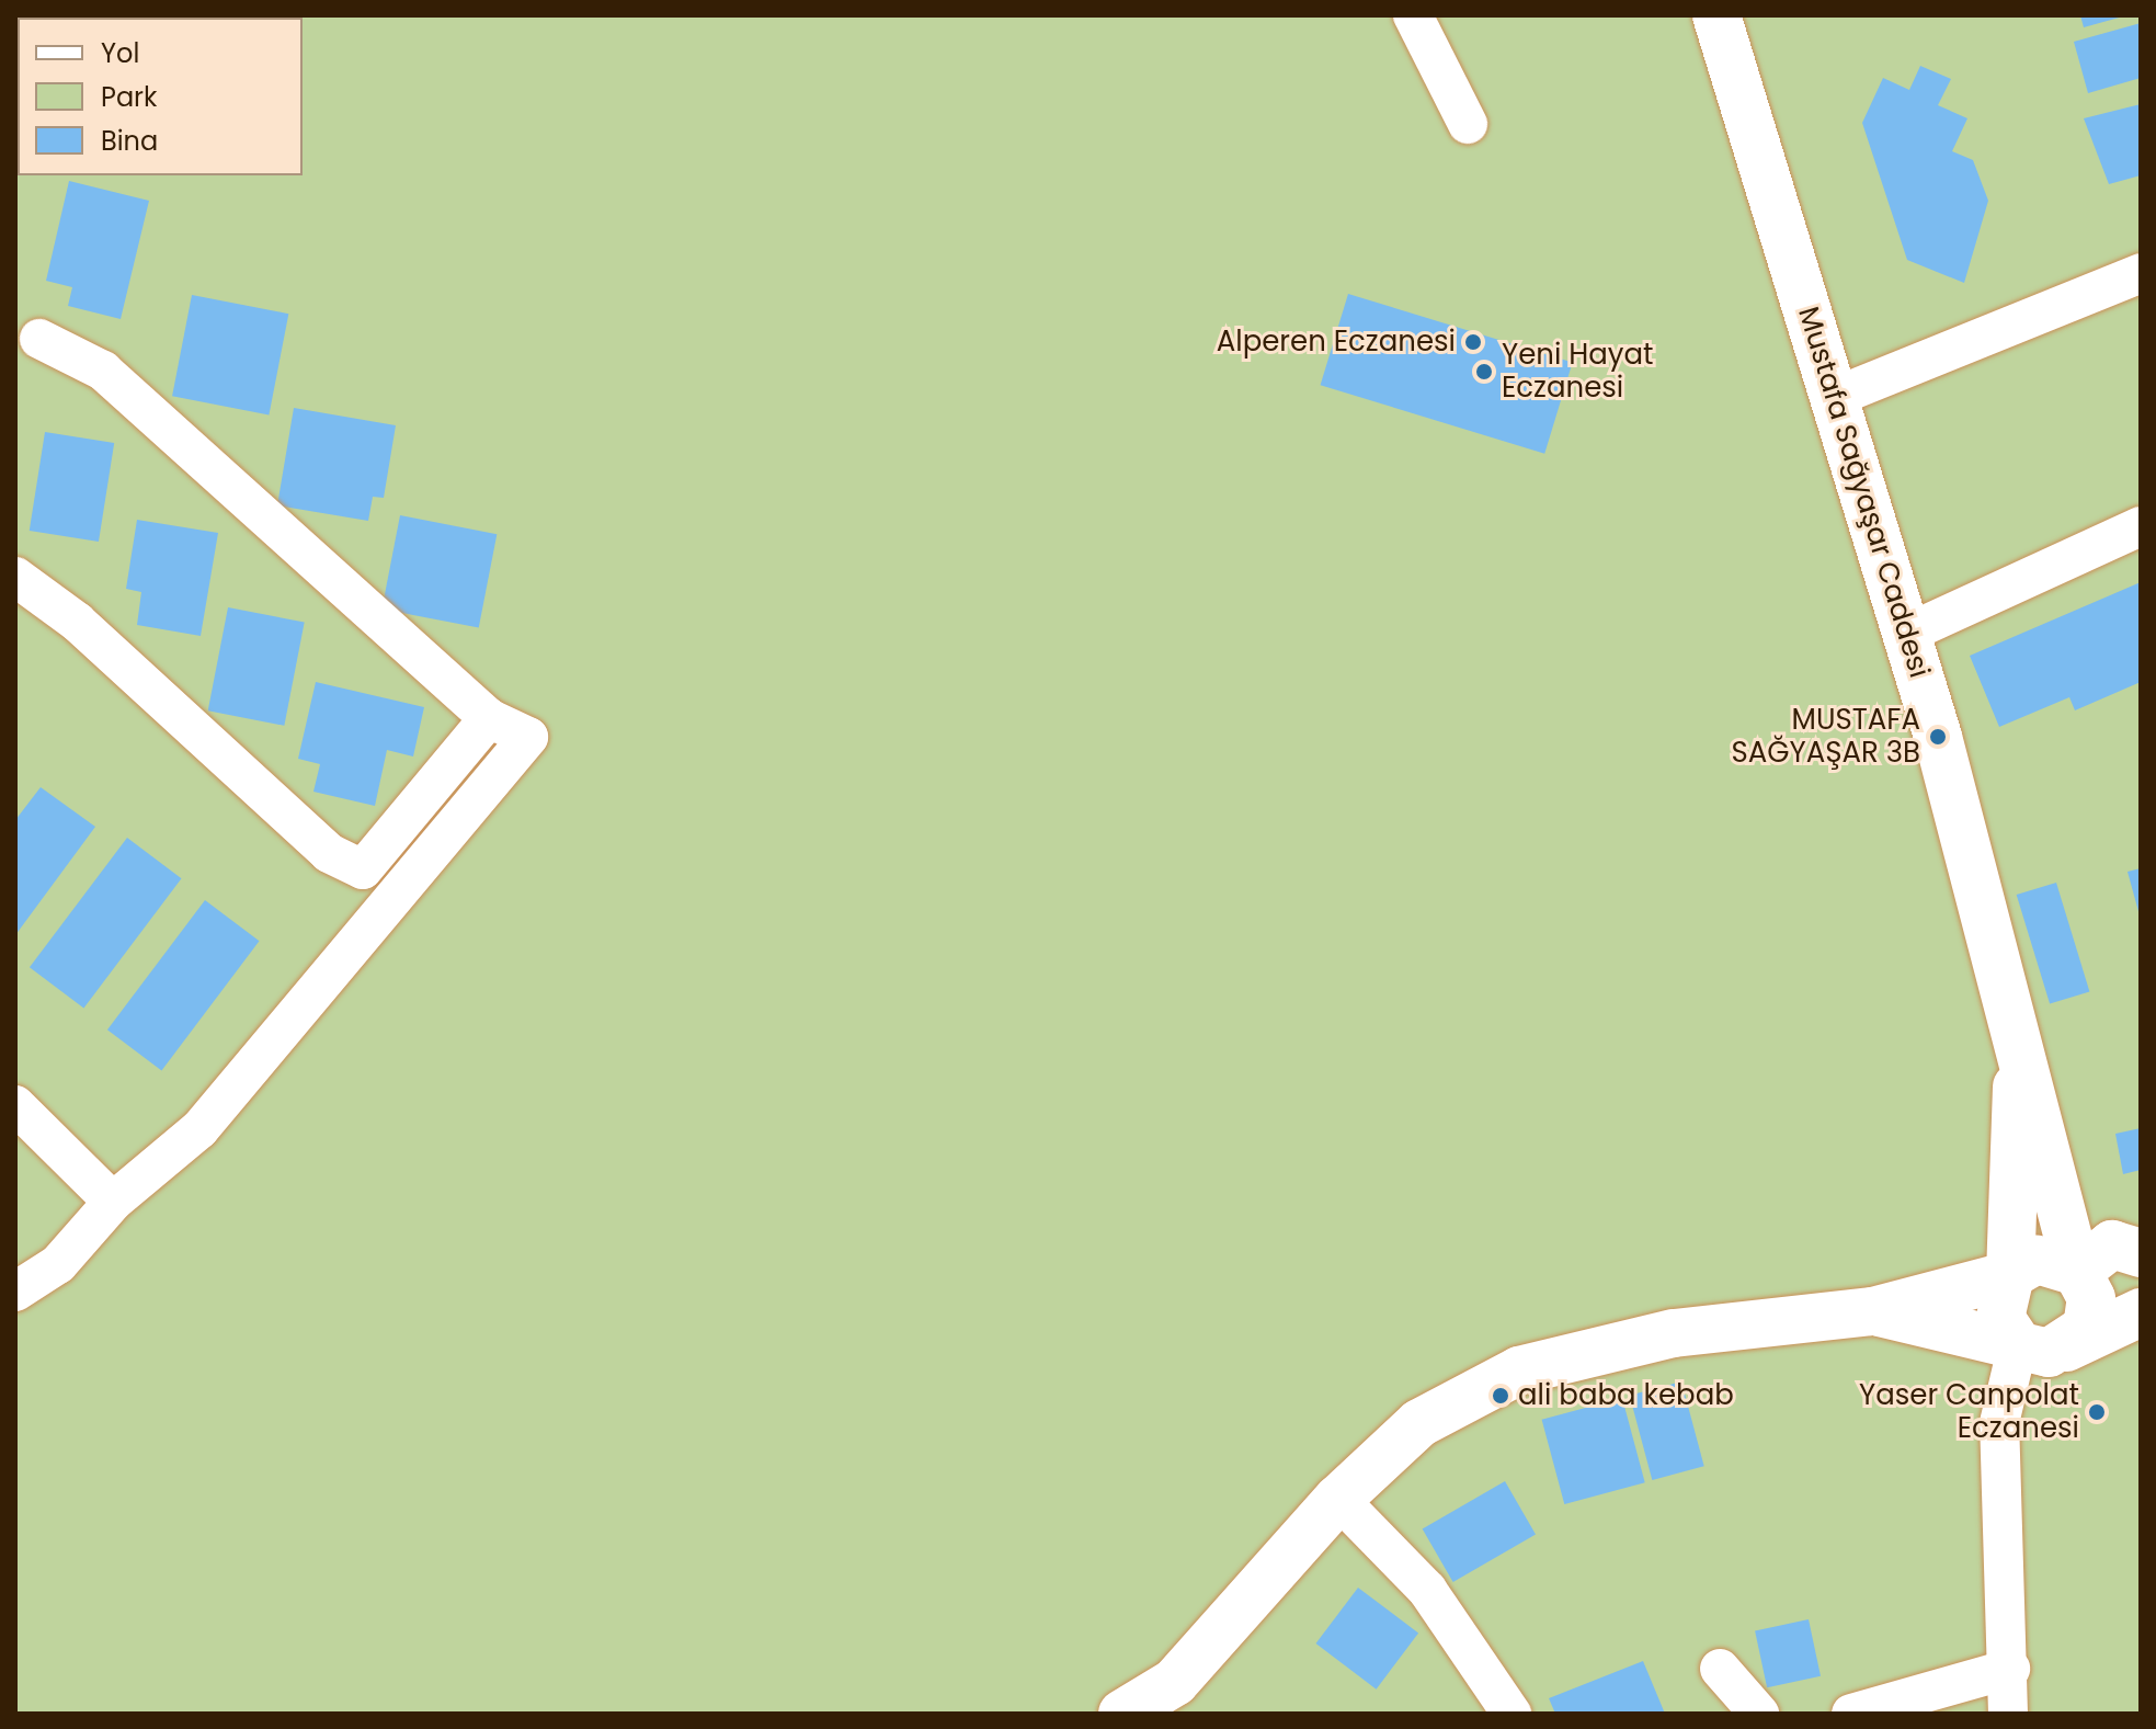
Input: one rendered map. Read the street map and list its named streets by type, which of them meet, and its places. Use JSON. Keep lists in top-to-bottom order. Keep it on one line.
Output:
{"streets":{"main road":["Mustafa Sağyaşar Caddesi"]},"places":["Alperen Eczanesi","Yeni Hayat Eczanesi","MUSTAFA SAĞYAŞAR 3B","ali baba kebab","Yaser Canpolat Eczanesi"],"legend":["Yol","Park","Bina"]}
